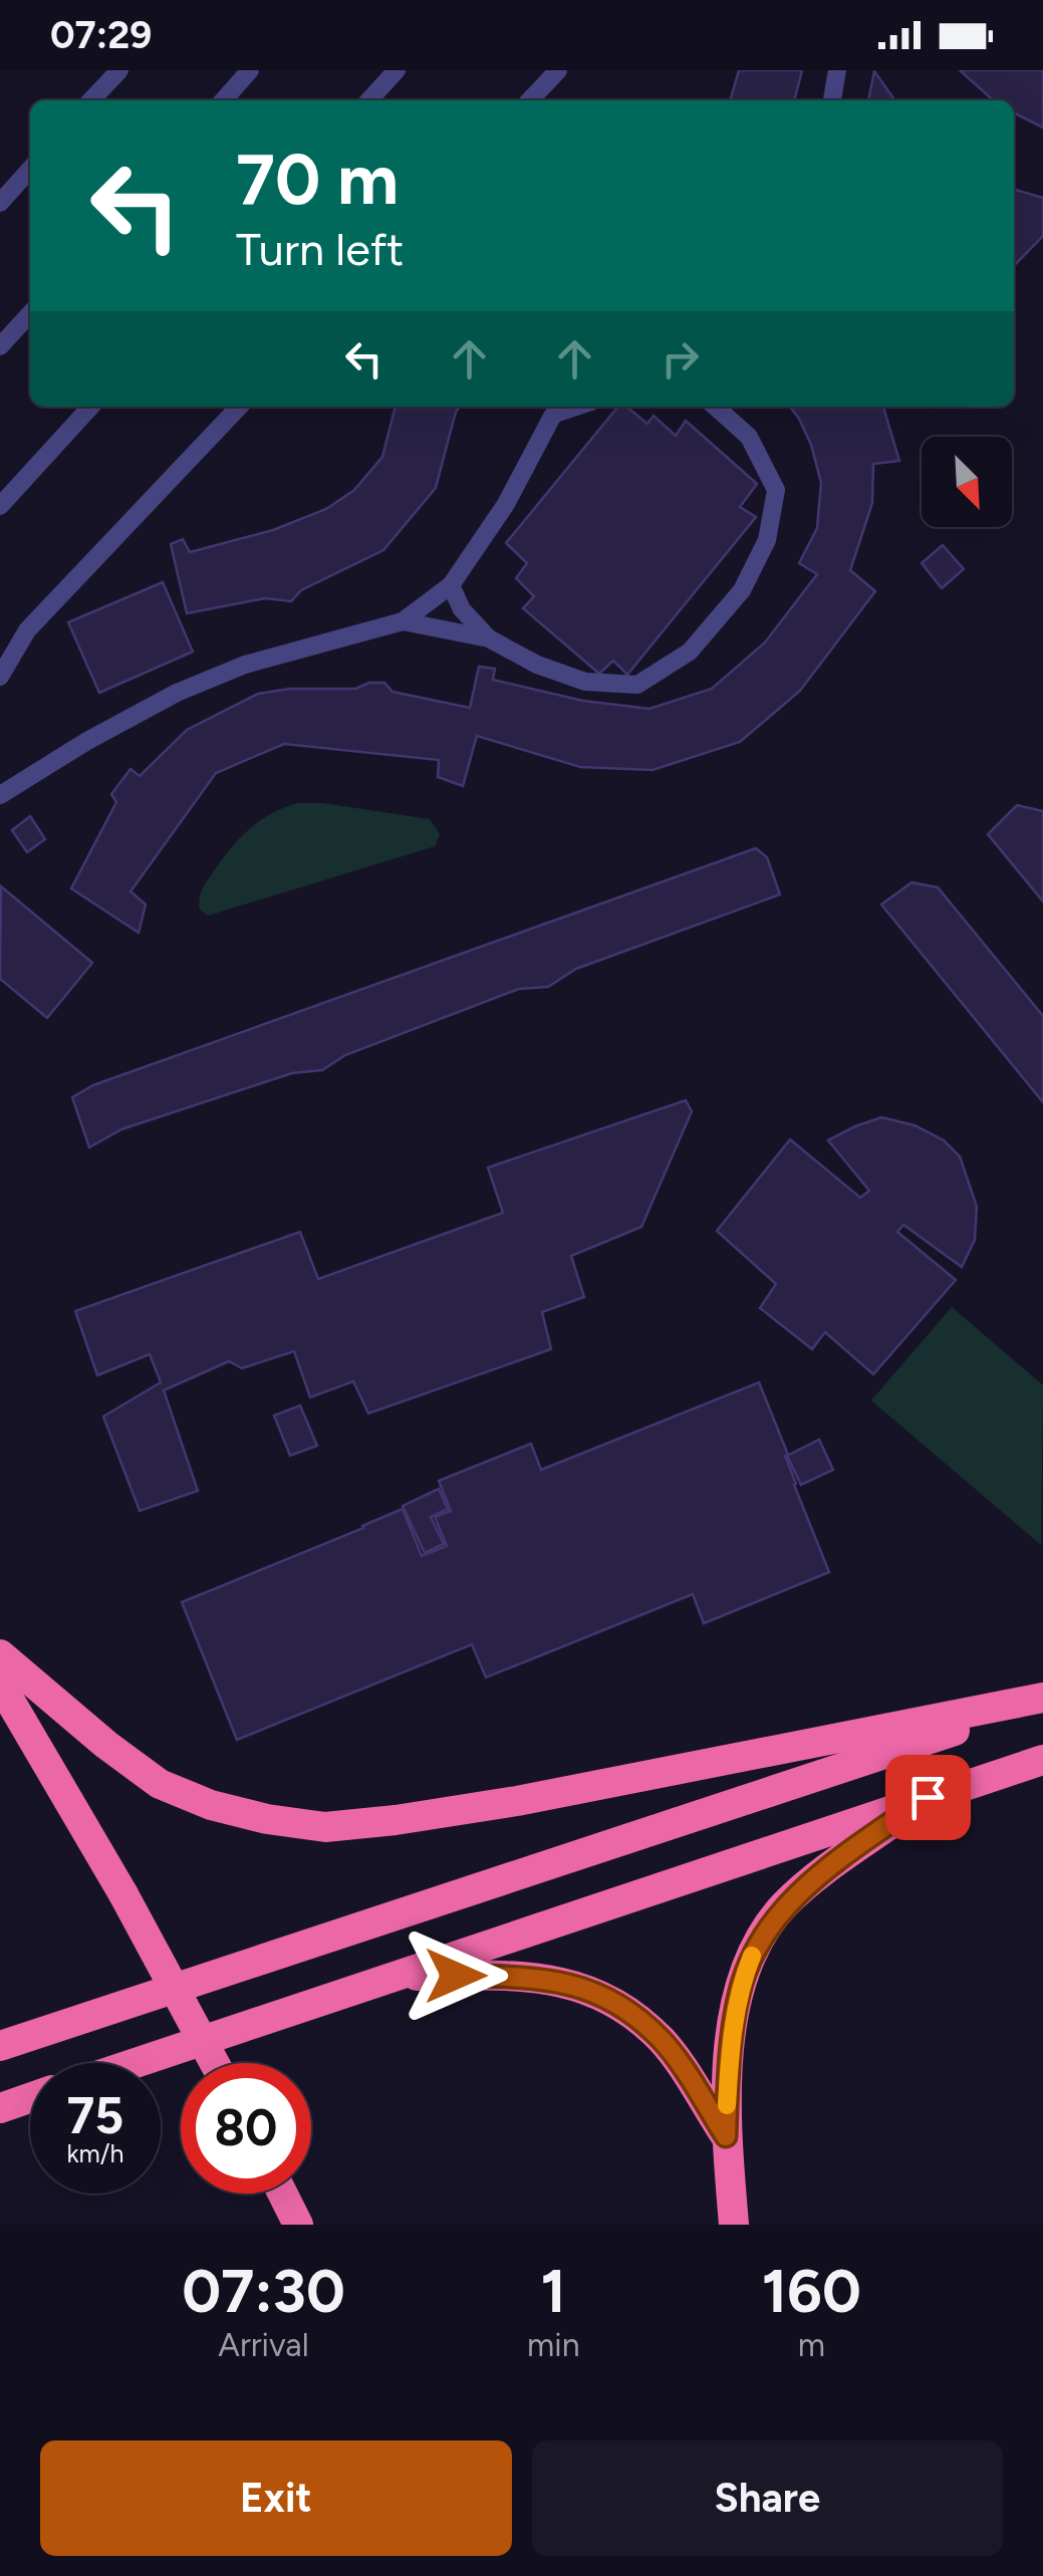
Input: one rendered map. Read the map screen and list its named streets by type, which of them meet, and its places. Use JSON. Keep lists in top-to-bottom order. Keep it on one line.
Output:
{"north":"bottom right","page":{"status":"07:29","turn":["70 m","Turn left"],"speed":"75 km/h","limit":"80","eta":["07:30","Arrival","1","min","160","m"],"buttons":["Exit","Share"]}}
